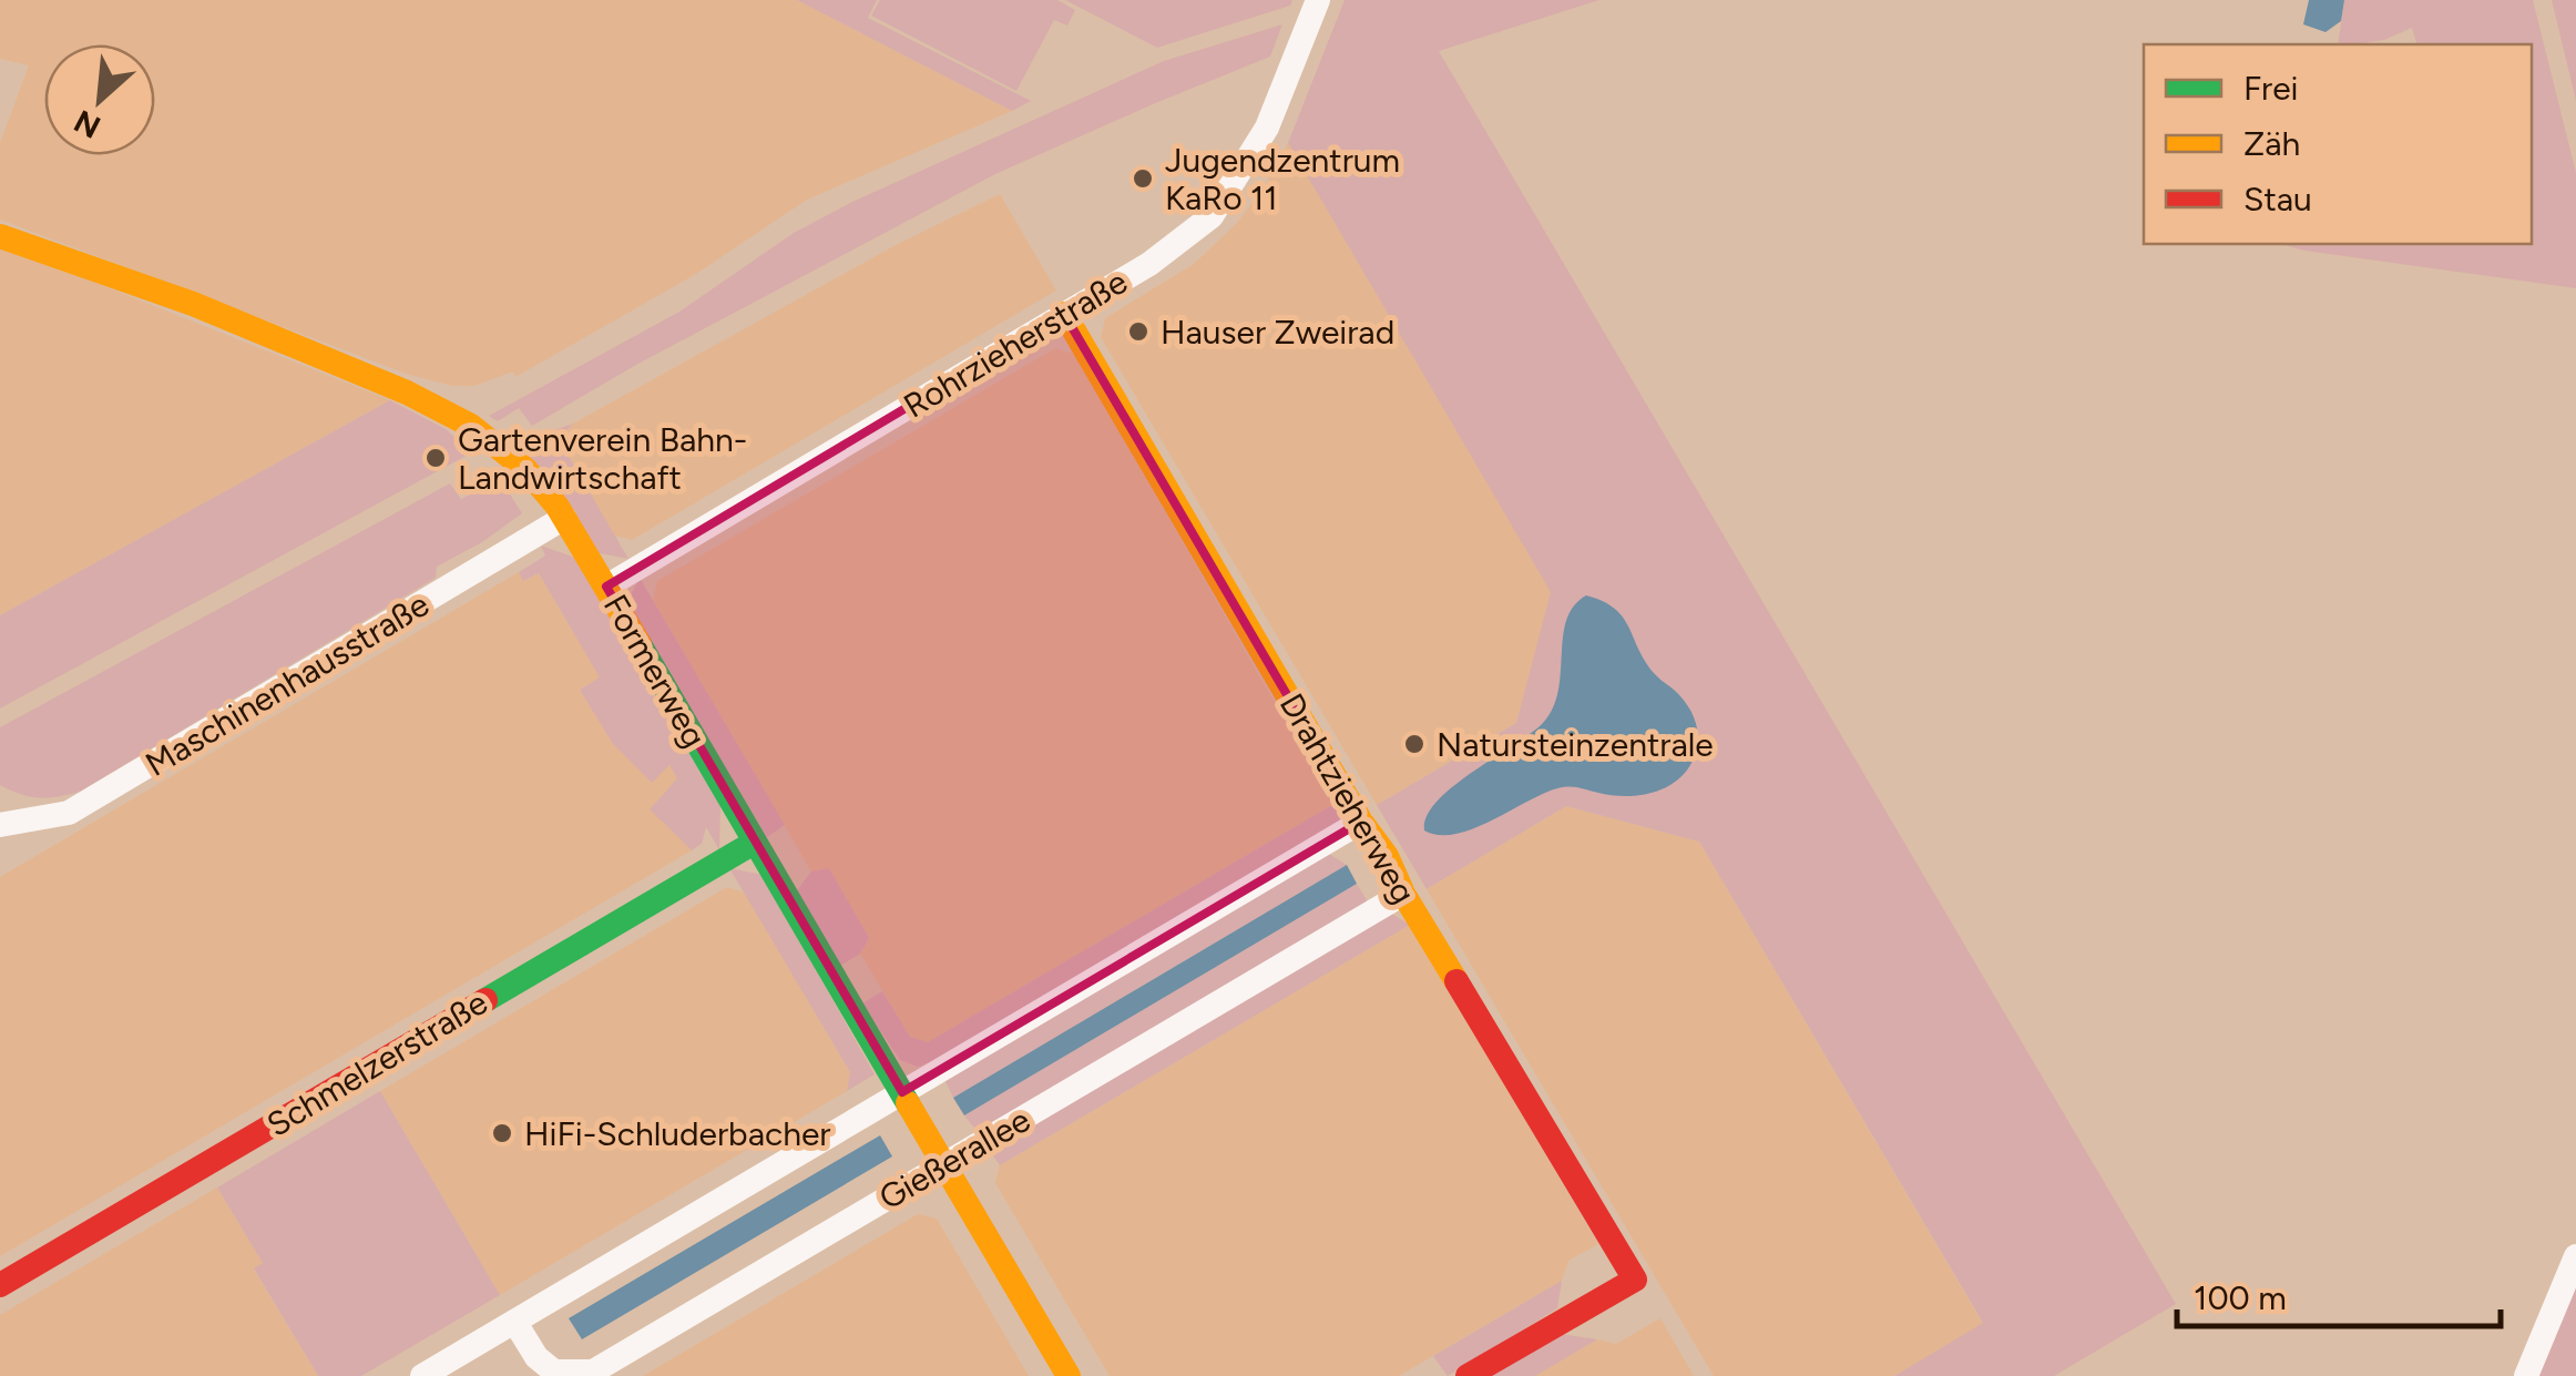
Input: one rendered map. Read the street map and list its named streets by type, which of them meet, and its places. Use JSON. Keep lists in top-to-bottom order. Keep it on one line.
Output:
{"streets":{"street":["Rohrzieherstraße","Formerweg","Maschinenhausstraße","Drahtzieherweg","Schmelzerstraße","Gießerallee"]},"crossings":[["Rohrzieherstraße","Formerweg"],["Rohrzieherstraße","Drahtzieherweg"],["Formerweg","Maschinenhausstraße"],["Formerweg","Schmelzerstraße"],["Formerweg","Gießerallee"],["Drahtzieherweg","Gießerallee"]],"places":["Jugendzentrum KaRo 11","Hauser Zweirad","Gartenverein Bahn- Landwirtschaft","Natursteinzentrale","HiFi-Schluderbacher"],"legend":["Frei","Zäh","Stau"],"scale_bar":"100 m","north":"bottom left"}
